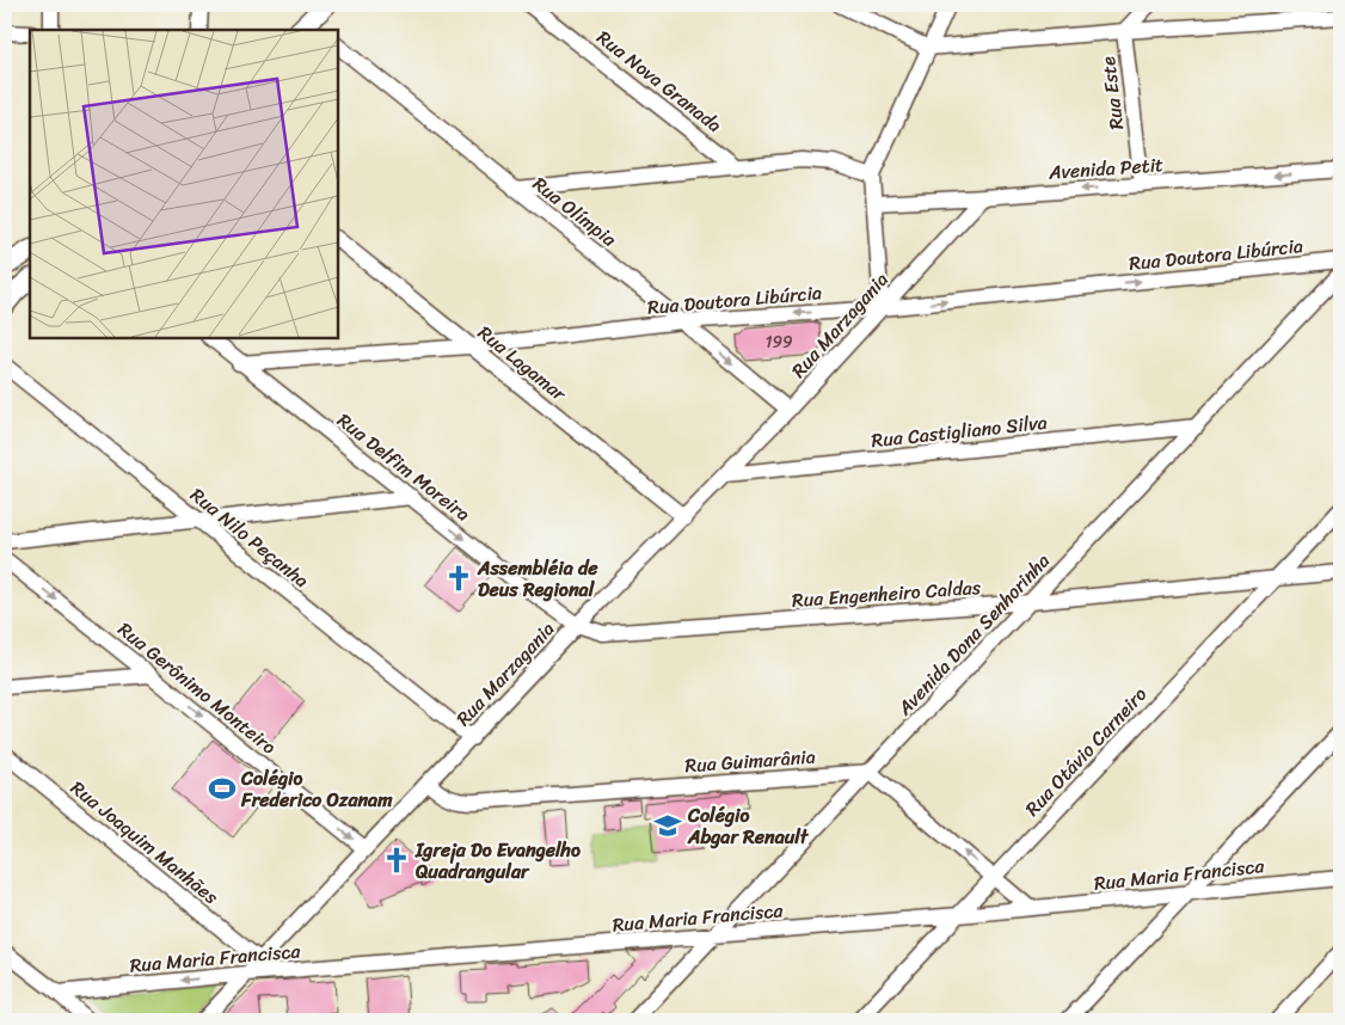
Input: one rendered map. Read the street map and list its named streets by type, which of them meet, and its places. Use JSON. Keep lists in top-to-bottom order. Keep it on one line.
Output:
{"streets":{"street":["Rua Nova Granada","Rua Este","Avenida Petit","Rua Olímpia","Rua Doutora Libúrcia","Rua Marzagania","Rua Lagamar","Rua Castigliano Silva","Rua Delfim Moreira","Rua Nilo Peçanha","Rua Engenheiro Caldas","Avenida Dona Senhorinha","Rua Gerônimo Monteiro","Rua Otávio Carneiro","Rua Guimarânia","Rua Joaquim Manhães","Rua Maria Francisca"]},"crossings":[["Rua Este","Avenida Petit"],["Avenida Petit","Rua Marzagania"],["Rua Olímpia","Rua Doutora Libúrcia"],["Rua Olímpia","Rua Marzagania"],["Rua Doutora Libúrcia","Rua Marzagania"],["Rua Doutora Libúrcia","Rua Lagamar"],["Rua Doutora Libúrcia","Rua Delfim Moreira"],["Rua Marzagania","Rua Lagamar"],["Rua Marzagania","Rua Castigliano Silva"],["Rua Marzagania","Rua Delfim Moreira"],["Rua Marzagania","Rua Nilo Peçanha"],["Rua Marzagania","Rua Engenheiro Caldas"],["Rua Marzagania","Rua Gerônimo Monteiro"],["Rua Marzagania","Rua Guimarânia"],["Rua Marzagania","Rua Joaquim Manhães"],["Rua Marzagania","Rua Maria Francisca"],["Rua Castigliano Silva","Avenida Dona Senhorinha"],["Rua Delfim Moreira","Rua Engenheiro Caldas"],["Rua Engenheiro Caldas","Avenida Dona Senhorinha"],["Rua Engenheiro Caldas","Rua Otávio Carneiro"],["Avenida Dona Senhorinha","Rua Guimarânia"],["Avenida Dona Senhorinha","Rua Maria Francisca"],["Rua Otávio Carneiro","Rua Maria Francisca"]],"one_way":["Avenida Petit","Rua Delfim Moreira","Rua Gerônimo Monteiro"],"places":{"church":["Assembléia de Deus Regional","Igreja Do Evangelho Quadrangular"],"sports":["Colégio Frederico Ozanam"],"school or university":["Colégio Abgar Renault"]},"house_numbers":["199"]}
